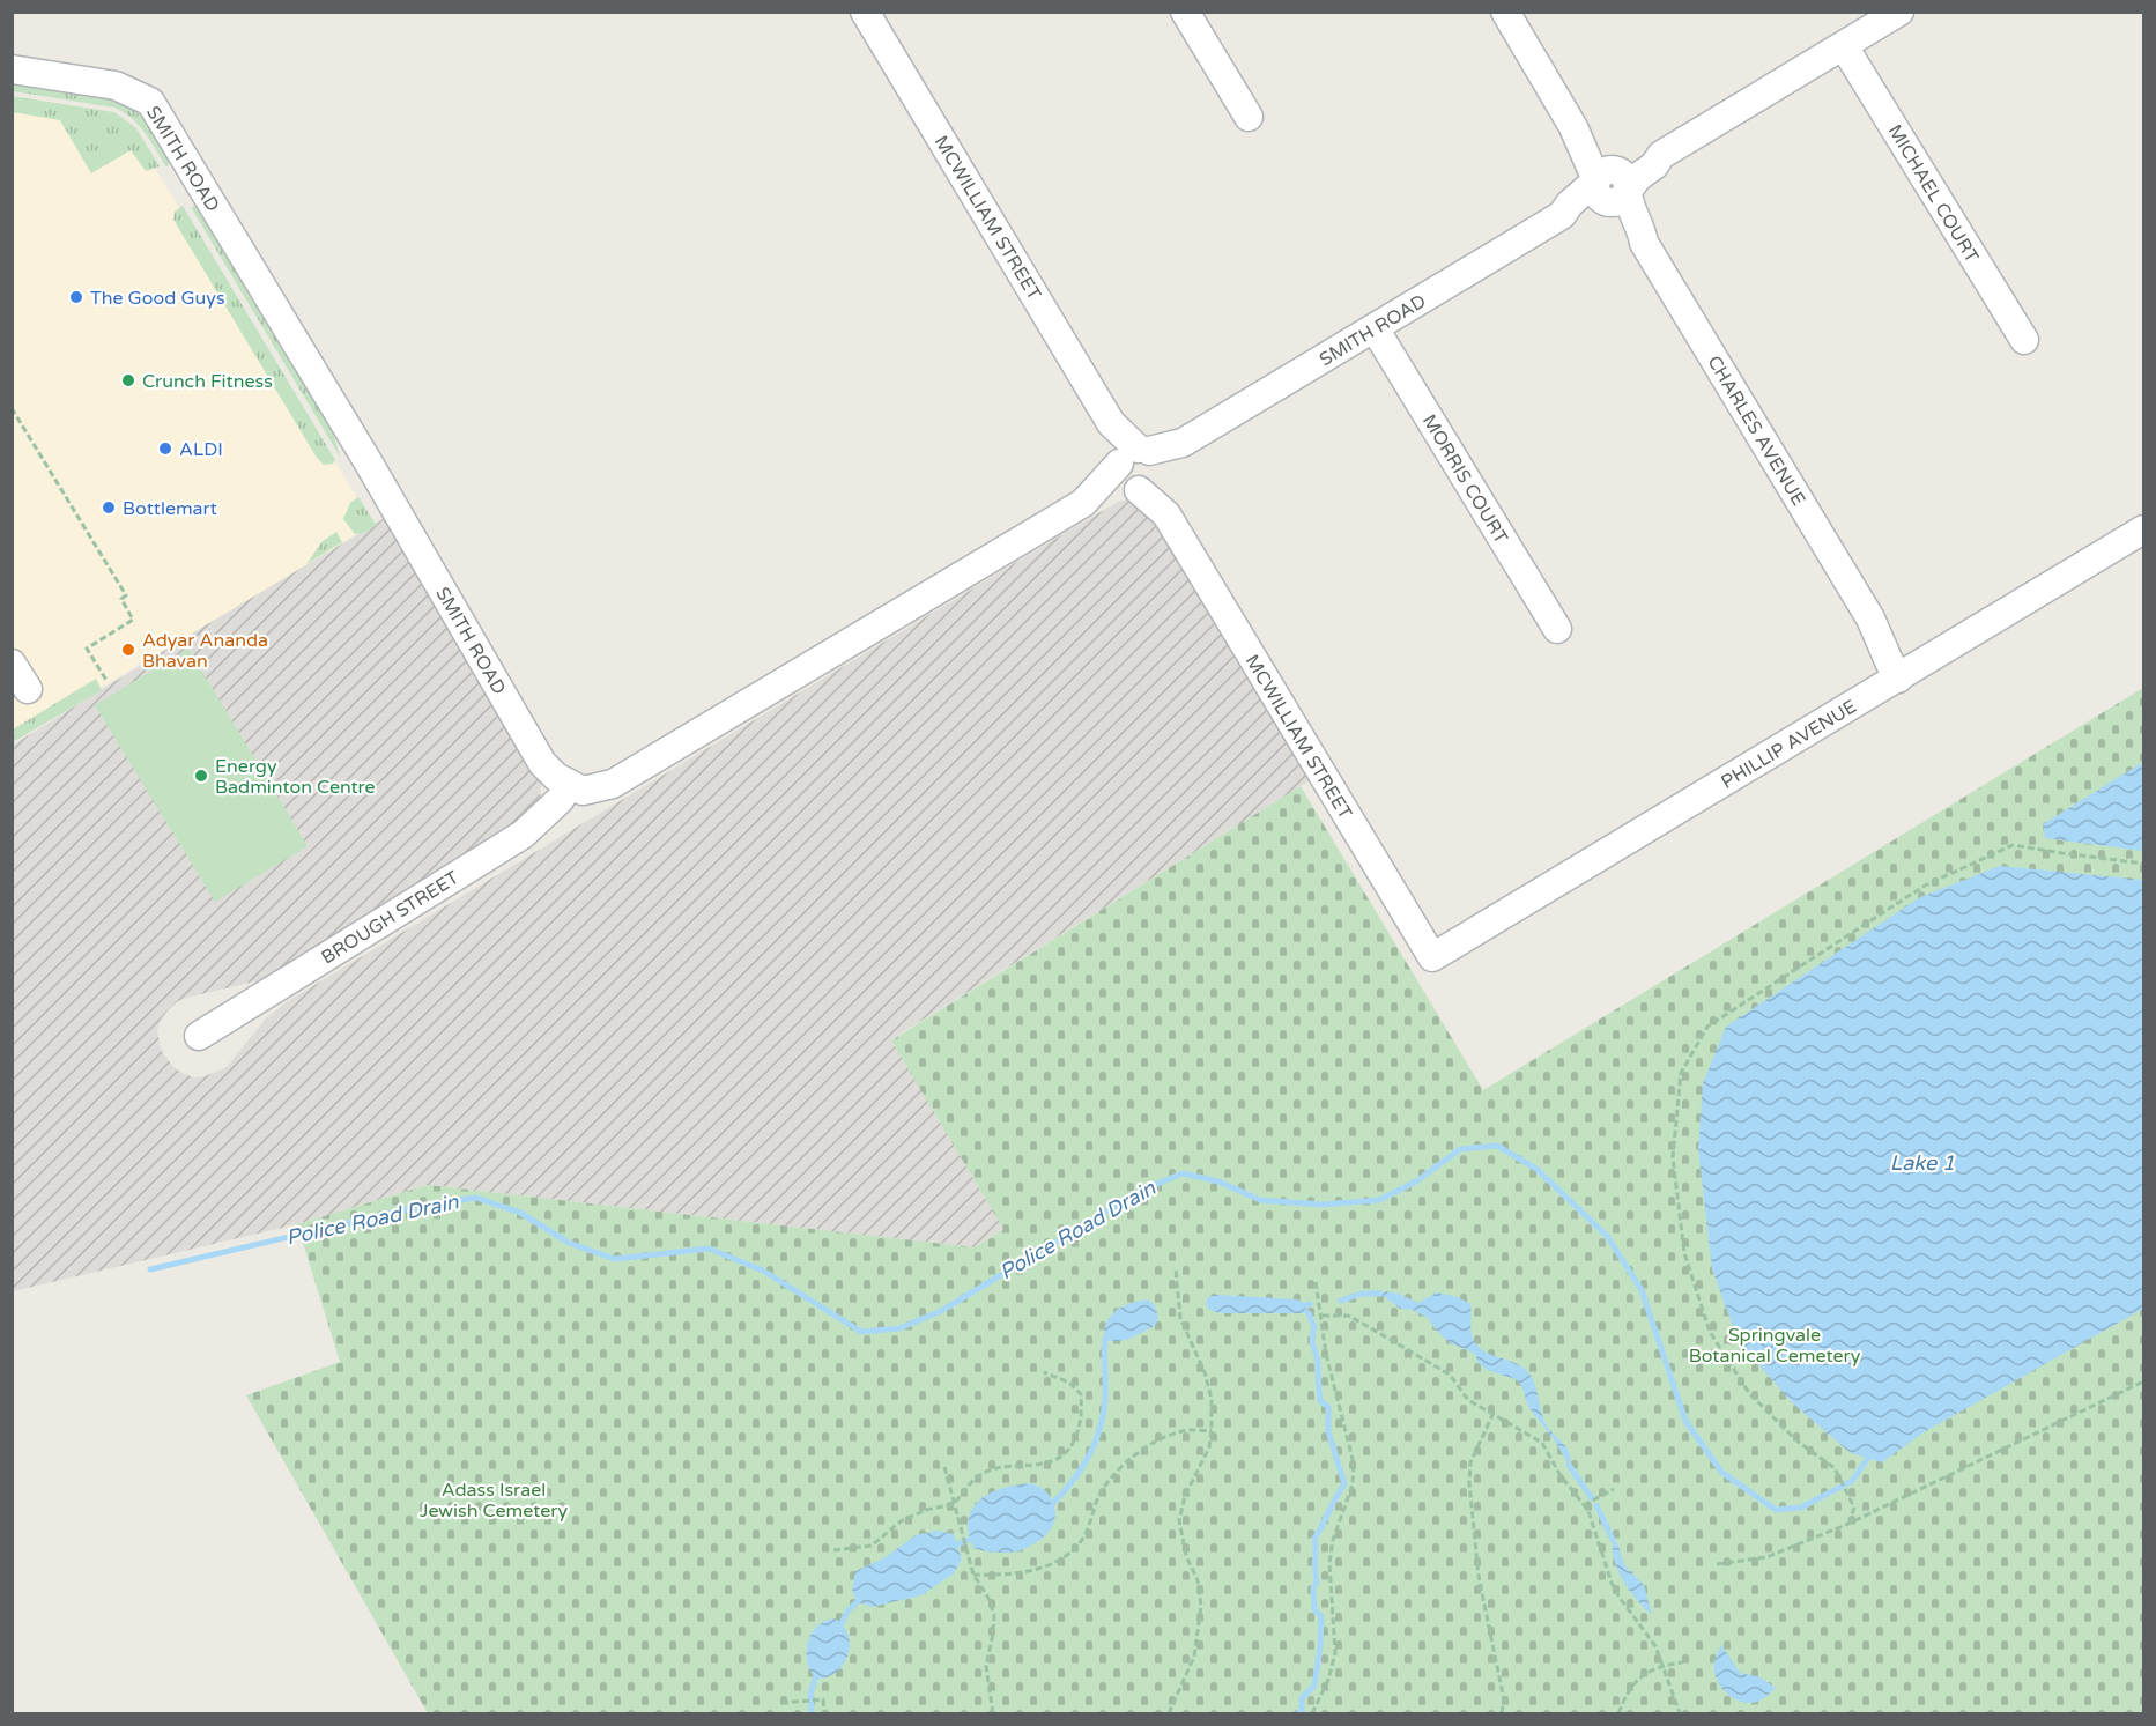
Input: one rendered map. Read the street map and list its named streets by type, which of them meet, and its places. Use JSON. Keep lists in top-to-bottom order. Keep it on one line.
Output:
{"streets":{"street":["SMITH ROAD","MICHAEL COURT","MCWILLIAM STREET","CHARLES AVENUE","MORRIS COURT","PHILLIP AVENUE","BROUGH STREET"]},"crossings":[["SMITH ROAD","MICHAEL COURT"],["SMITH ROAD","MCWILLIAM STREET"],["SMITH ROAD","CHARLES AVENUE"],["SMITH ROAD","MORRIS COURT"],["SMITH ROAD","BROUGH STREET"],["MCWILLIAM STREET","PHILLIP AVENUE"],["CHARLES AVENUE","PHILLIP AVENUE"]],"water":["Lake 1","Police Road Drain"],"parks":["Springvale Botanical Cemetery","Adass Israel Jewish Cemetery"],"places":["The Good Guys","Crunch Fitness","ALDI","Bottlemart","Adyar Ananda Bhavan","Energy Badminton Centre"]}
